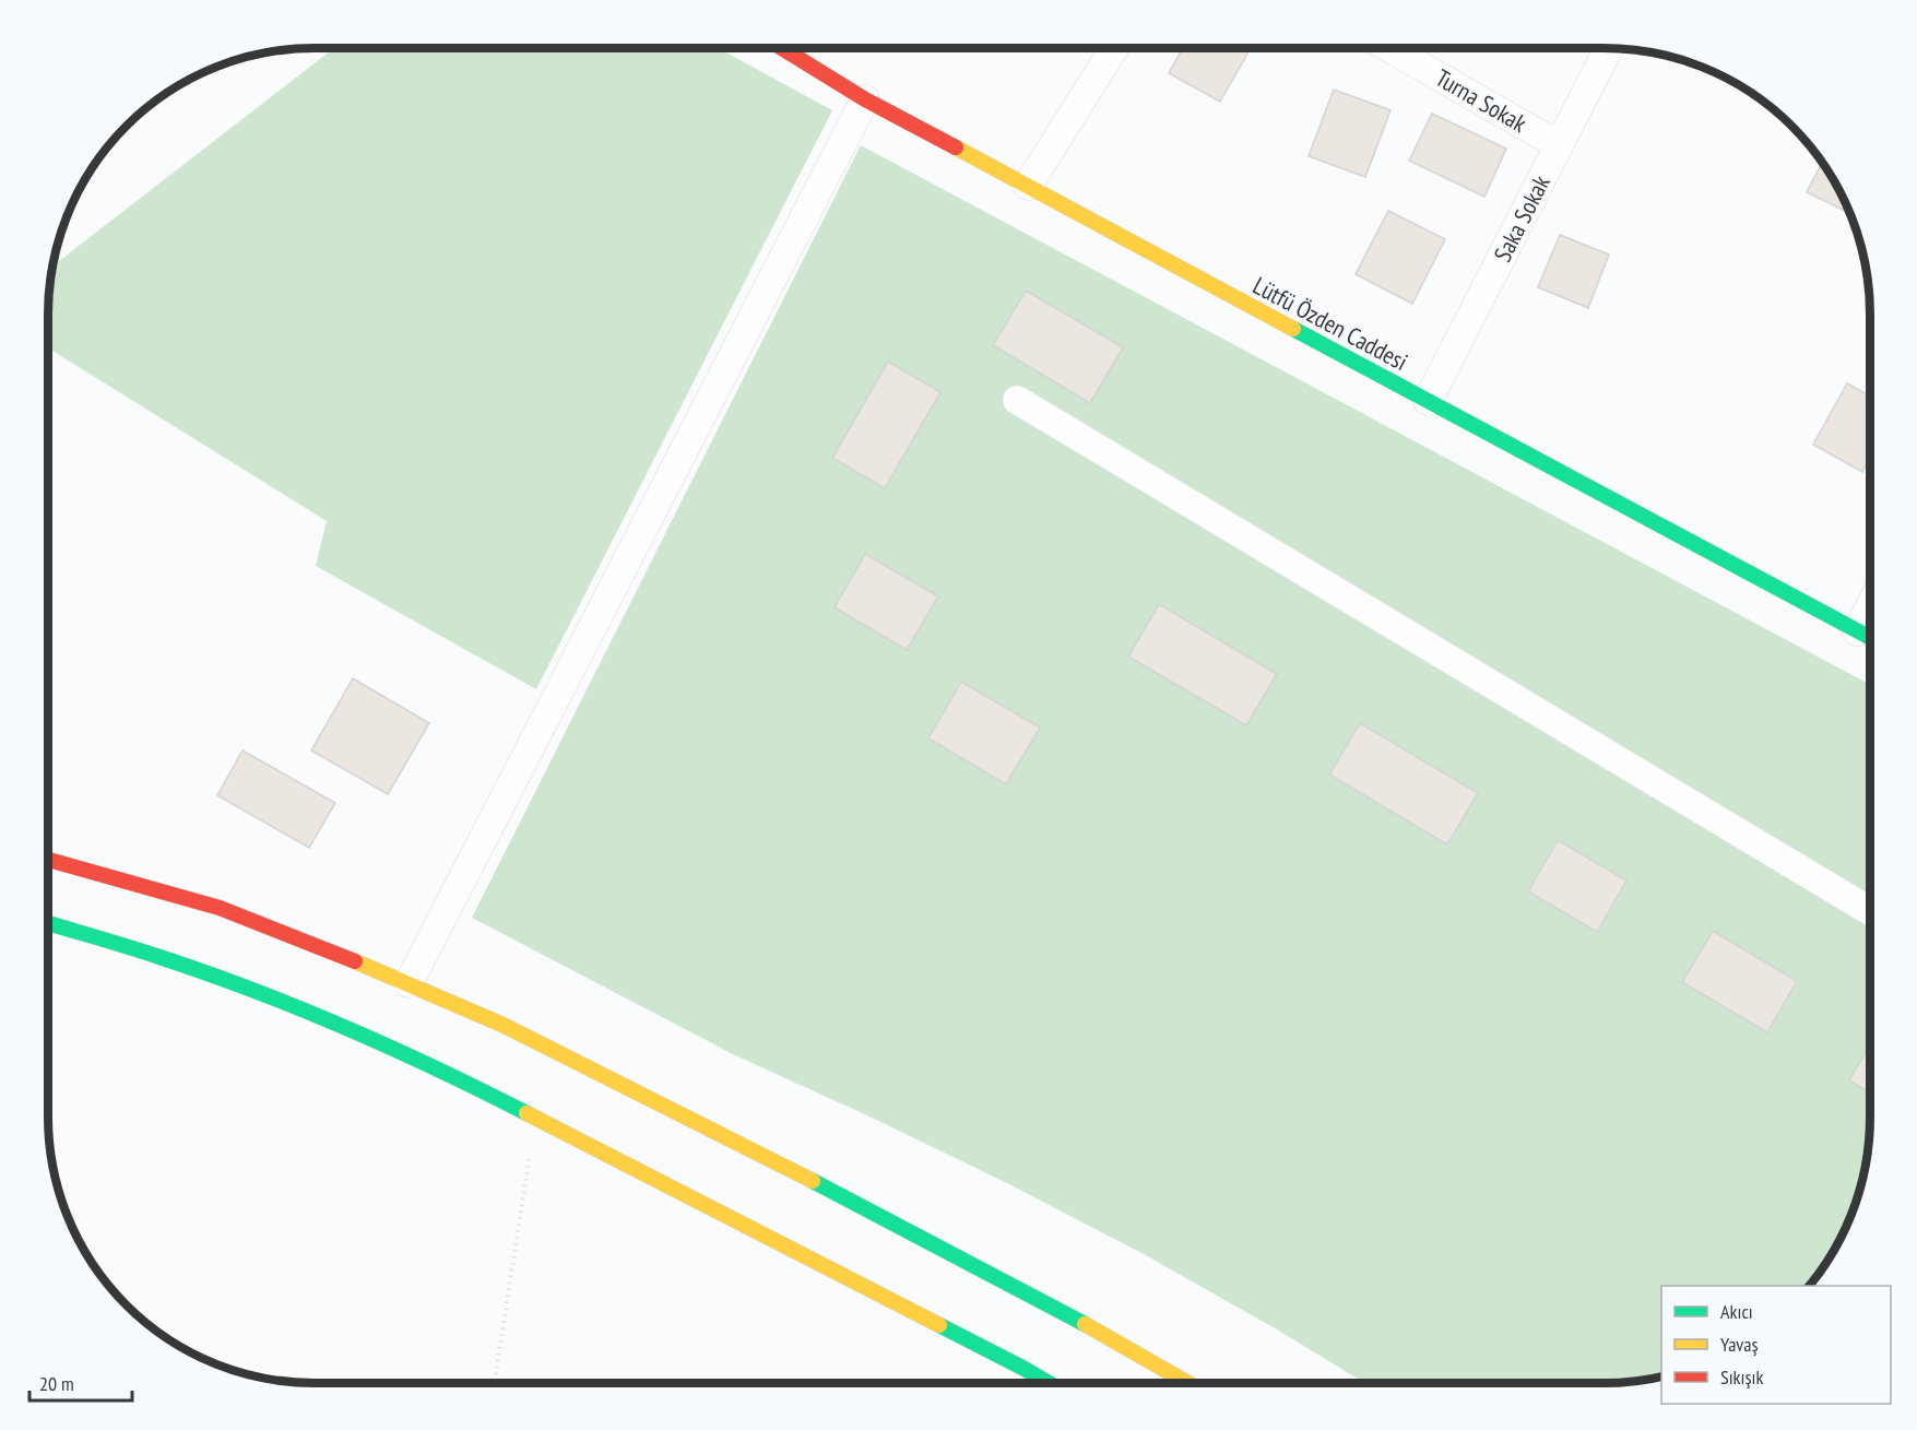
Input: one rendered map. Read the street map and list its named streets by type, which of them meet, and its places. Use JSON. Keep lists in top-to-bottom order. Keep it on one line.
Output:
{"streets":{"main road":["Lütfü Özden Caddesi"],"street":["Turna Sokak","Saka Sokak"]},"crossings":[["Turna Sokak","Saka Sokak"],["Saka Sokak","Lütfü Özden Caddesi"]],"legend":["Akıcı","Yavaş","Sıkışık"],"scale_bar":"20 m"}
